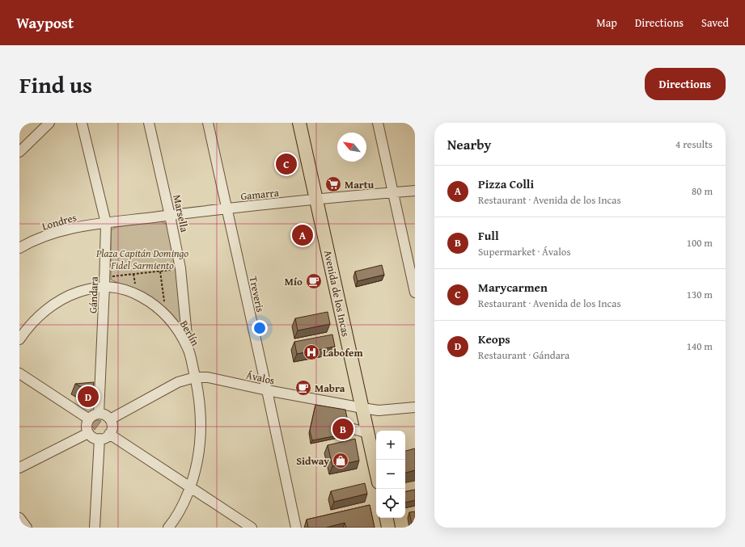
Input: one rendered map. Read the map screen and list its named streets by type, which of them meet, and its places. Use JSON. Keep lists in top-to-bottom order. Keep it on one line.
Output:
{"streets":{"main road":["Avenida de los Incas"],"street":["Gamarra","Marsella","Londres","Treveris","Gándara","Berlín","Ávalos"]},"crossings":[["Gamarra","Marsella"],["Gamarra","Londres"],["Gamarra","Avenida de los Incas"],["Gamarra","Treveris"],["Gamarra","Gándara"],["Marsella","Berlín"],["Londres","Gándara"],["Avenida de los Incas","Ávalos"],["Treveris","Ávalos"],["Gándara","Berlín"],["Gándara","Ávalos"],["Berlín","Ávalos"]],"parks":["Plaza Capitán Domingo Fidel Sarmiento"],"places":{"supermarket":["Martu"],"cafe":["Mío","Mabra"],"hospital":["Labofem"],"shop":["Sidway"]},"north":"top left","page":{"header":"Waypost","nav":["Map","Directions","Saved"],"title":"Find us","buttons":"Directions","heading":["Nearby","4 results"],"pins":["C","A","D","B"],"list":[{"mark":"A","name":"Pizza Colli","note":"Restaurant · Avenida de los Incas","value":"80 m"},{"mark":"B","name":"Full","note":"Supermarket · Ávalos","value":"100 m"},{"mark":"C","name":"Marycarmen","note":"Restaurant · Avenida de los Incas","value":"130 m"},{"mark":"D","name":"Keops","note":"Restaurant · Gándara","value":"140 m"}],"map_buttons":["+","−"]}}
